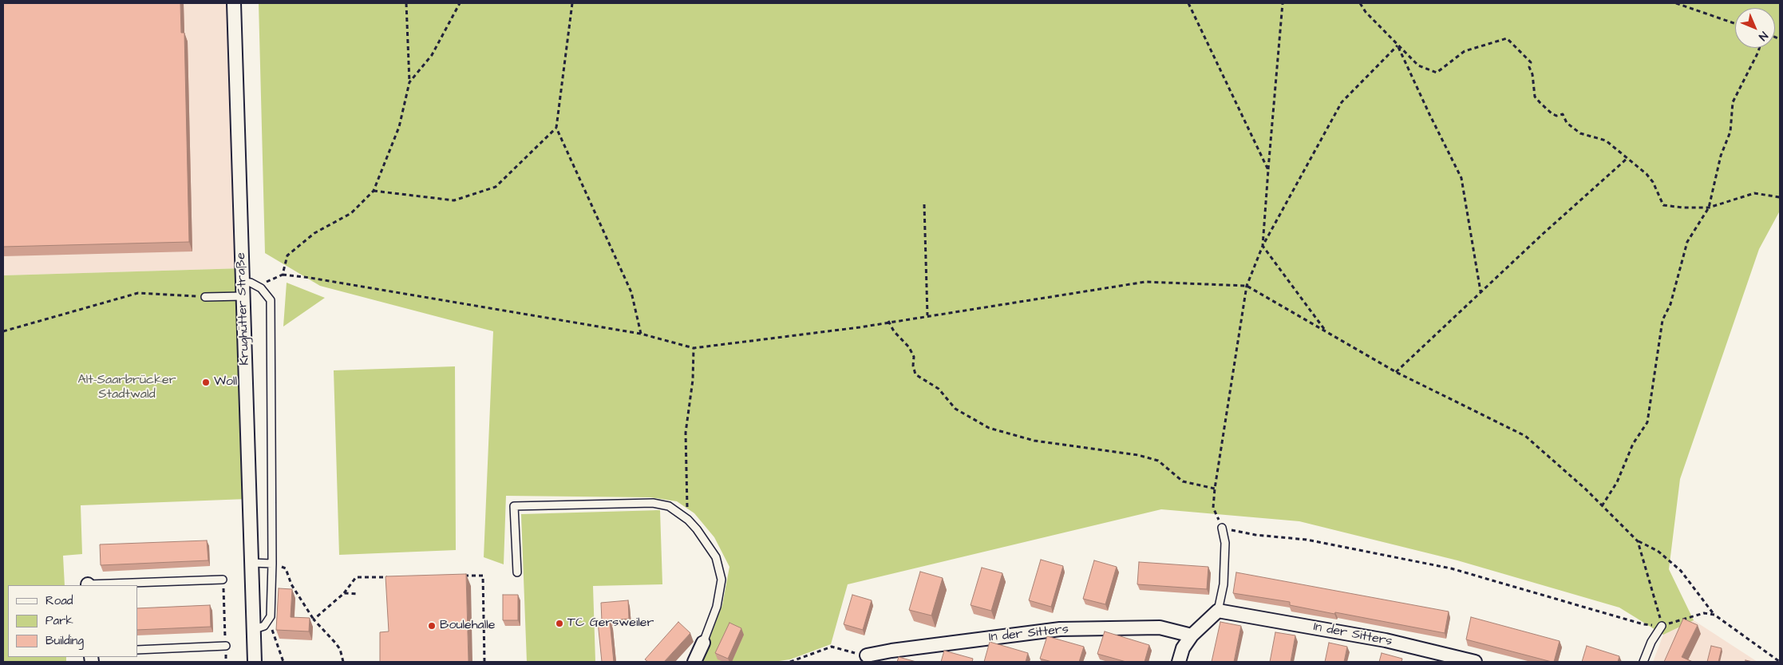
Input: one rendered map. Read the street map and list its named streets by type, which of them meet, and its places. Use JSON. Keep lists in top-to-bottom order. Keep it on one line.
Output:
{"streets":{"street":["Krughütter Straße","In der Sitters"]},"parks":["Alt-Saarbrücker Stadtwald"],"places":["Woll","TC Gersweiler","Boulehalle"],"legend":["Road","Park","Building"],"north":"bottom right"}
